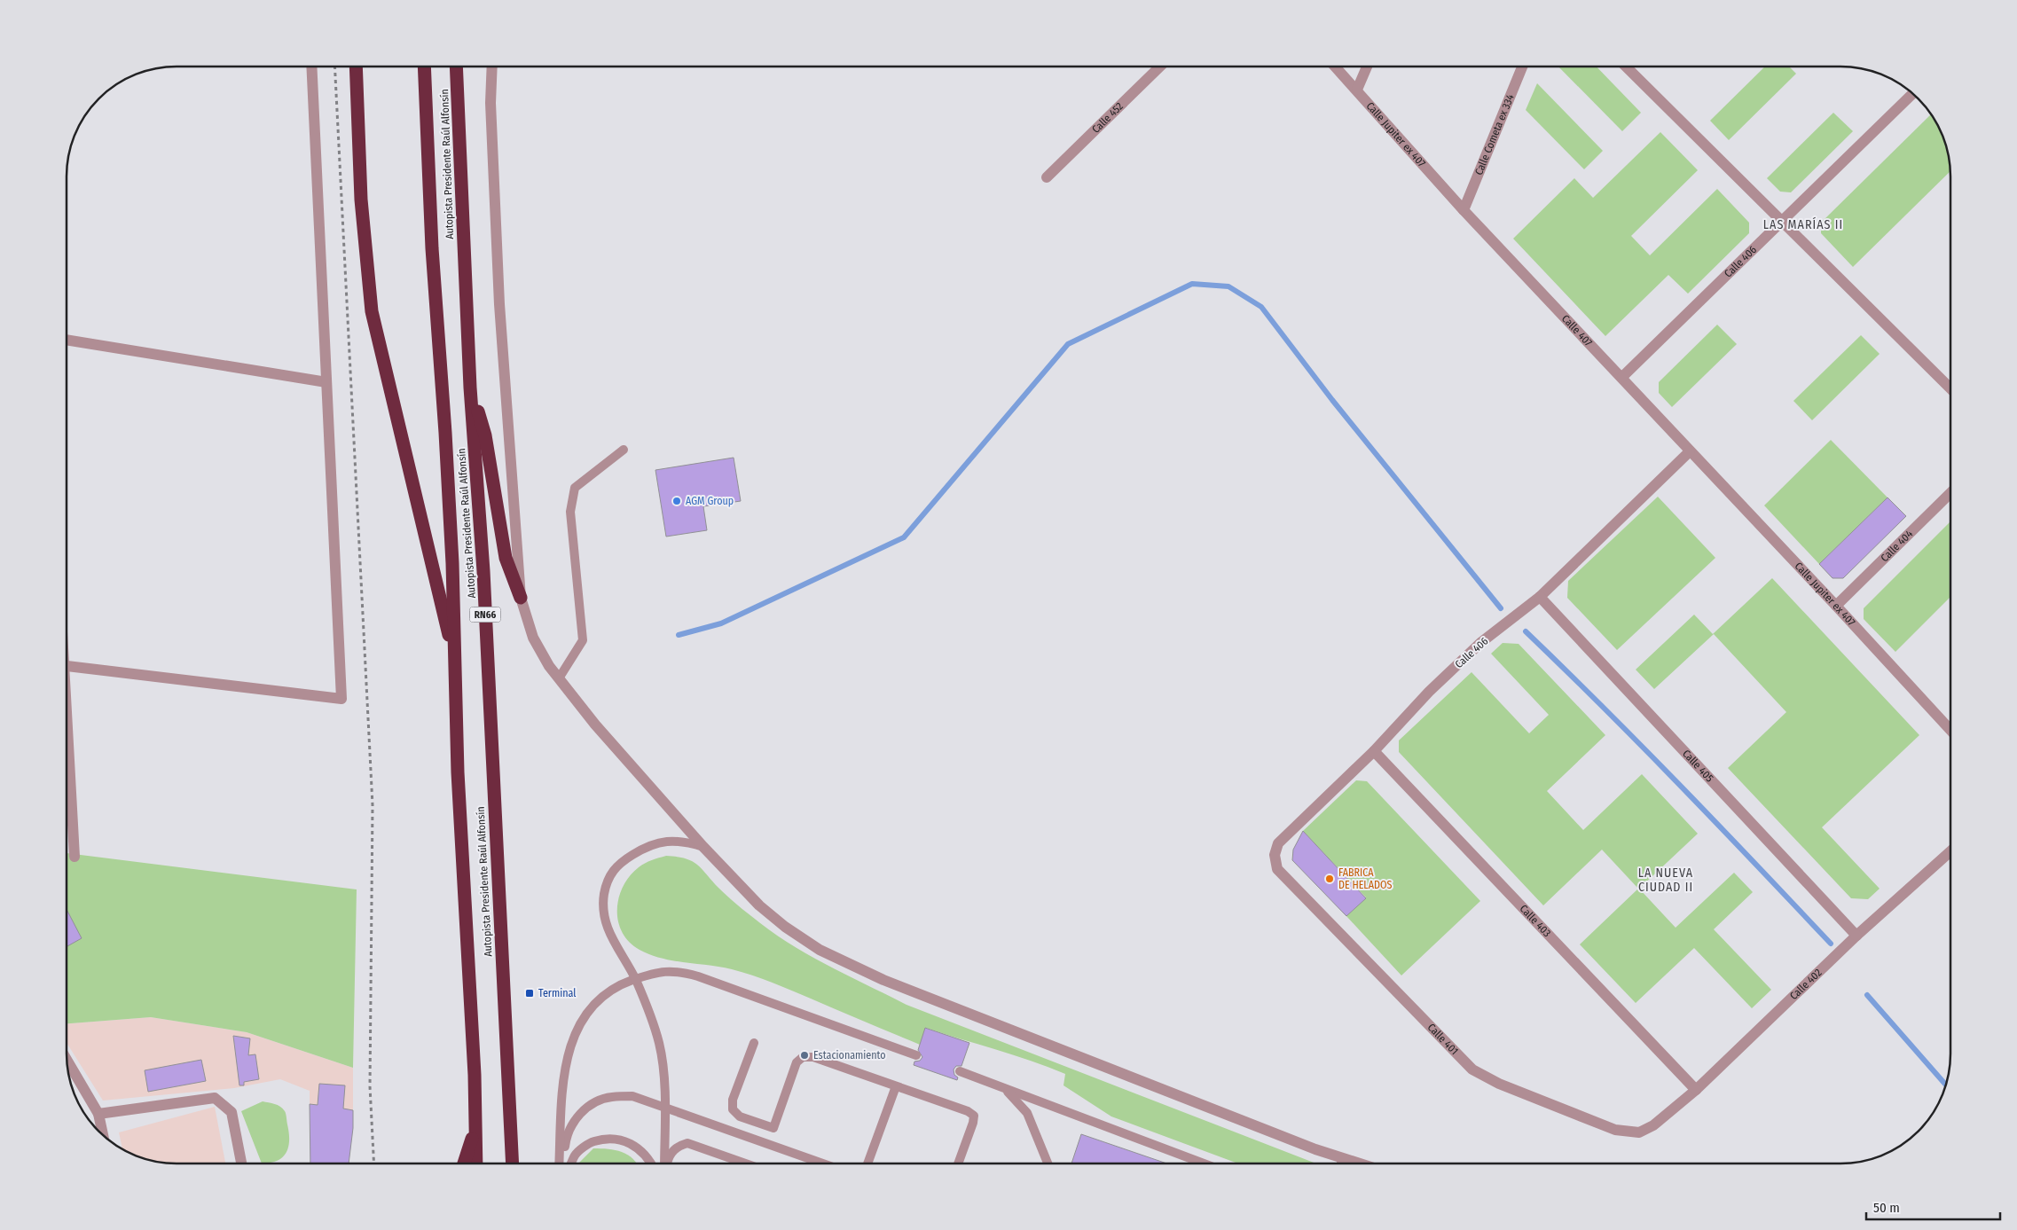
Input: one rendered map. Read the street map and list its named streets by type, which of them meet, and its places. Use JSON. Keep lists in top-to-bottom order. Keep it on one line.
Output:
{"streets":{"highway":["Autopista Presidente Raúl Alfonsín","RN66"],"street":["Calle 452","Calle Jupiter ex 407","Calle Cometa ex 334","Calle 406","Calle 407","Calle 404","Calle 405","Calle 403","Calle 402","Calle 401"]},"crossings":[["Calle Jupiter ex 407","Calle Cometa ex 334"],["Calle Jupiter ex 407","Calle 406"],["Calle Jupiter ex 407","Calle 407"],["Calle Jupiter ex 407","Calle 404"],["Calle Cometa ex 334","Calle 407"],["Calle 406","Calle 407"],["Calle 406","Calle 405"],["Calle 406","Calle 403"],["Calle 406","Calle 401"],["Calle 405","Calle 402"],["Calle 403","Calle 402"],["Calle 402","Calle 401"]],"districts":["LAS MARÍAS II","LA NUEVA CIUDAD II"],"places":{"other":["AGM Group","FABRICA DE HELADOS","Estacionamiento"],"transit":["Terminal"]},"scale_bar":"50 m"}
